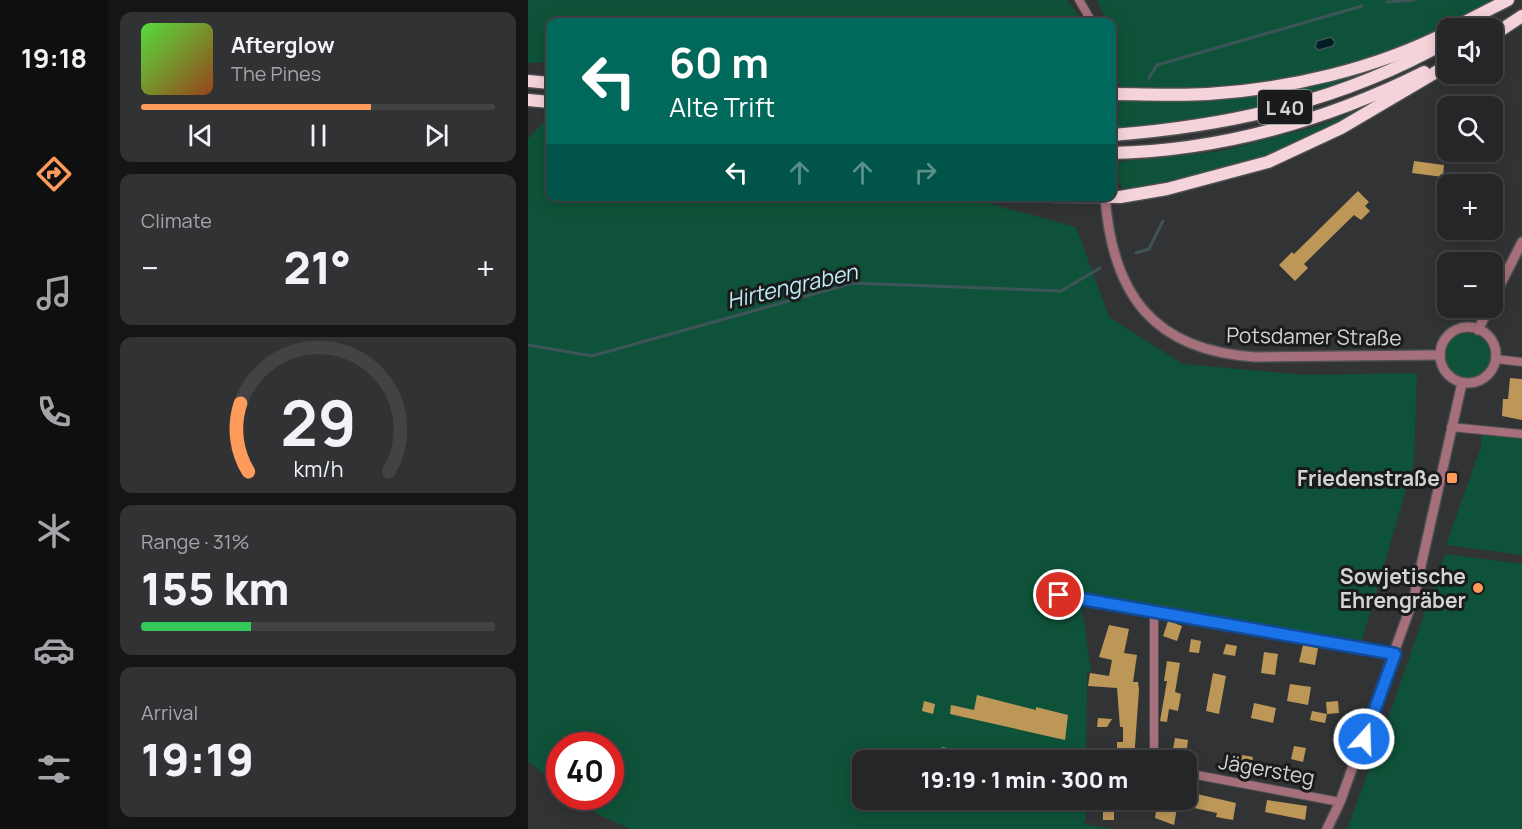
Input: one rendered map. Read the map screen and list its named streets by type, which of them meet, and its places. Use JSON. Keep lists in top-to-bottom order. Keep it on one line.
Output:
{"streets":{"highway":["L 40"],"street":["Potsdamer Straße","Jägersteg"]},"water":["Hirtengraben"],"places":{"transit":["Friedenstraße"],"other":["Sowjetische Ehrengräber"]},"page":{"tabs":"19:18","map_buttons":["+","−"],"turn":["60 m","Alte Trift"],"song":["Afterglow","The Pines"],"tile":["Climate",["Range · 31%","155 km"],["Arrival","19:19"]],"heat":["−","21°","+"],"limit":"40","trip":"19:19 · 1 min · 300 m","gauge":["29","km/h"]}}
